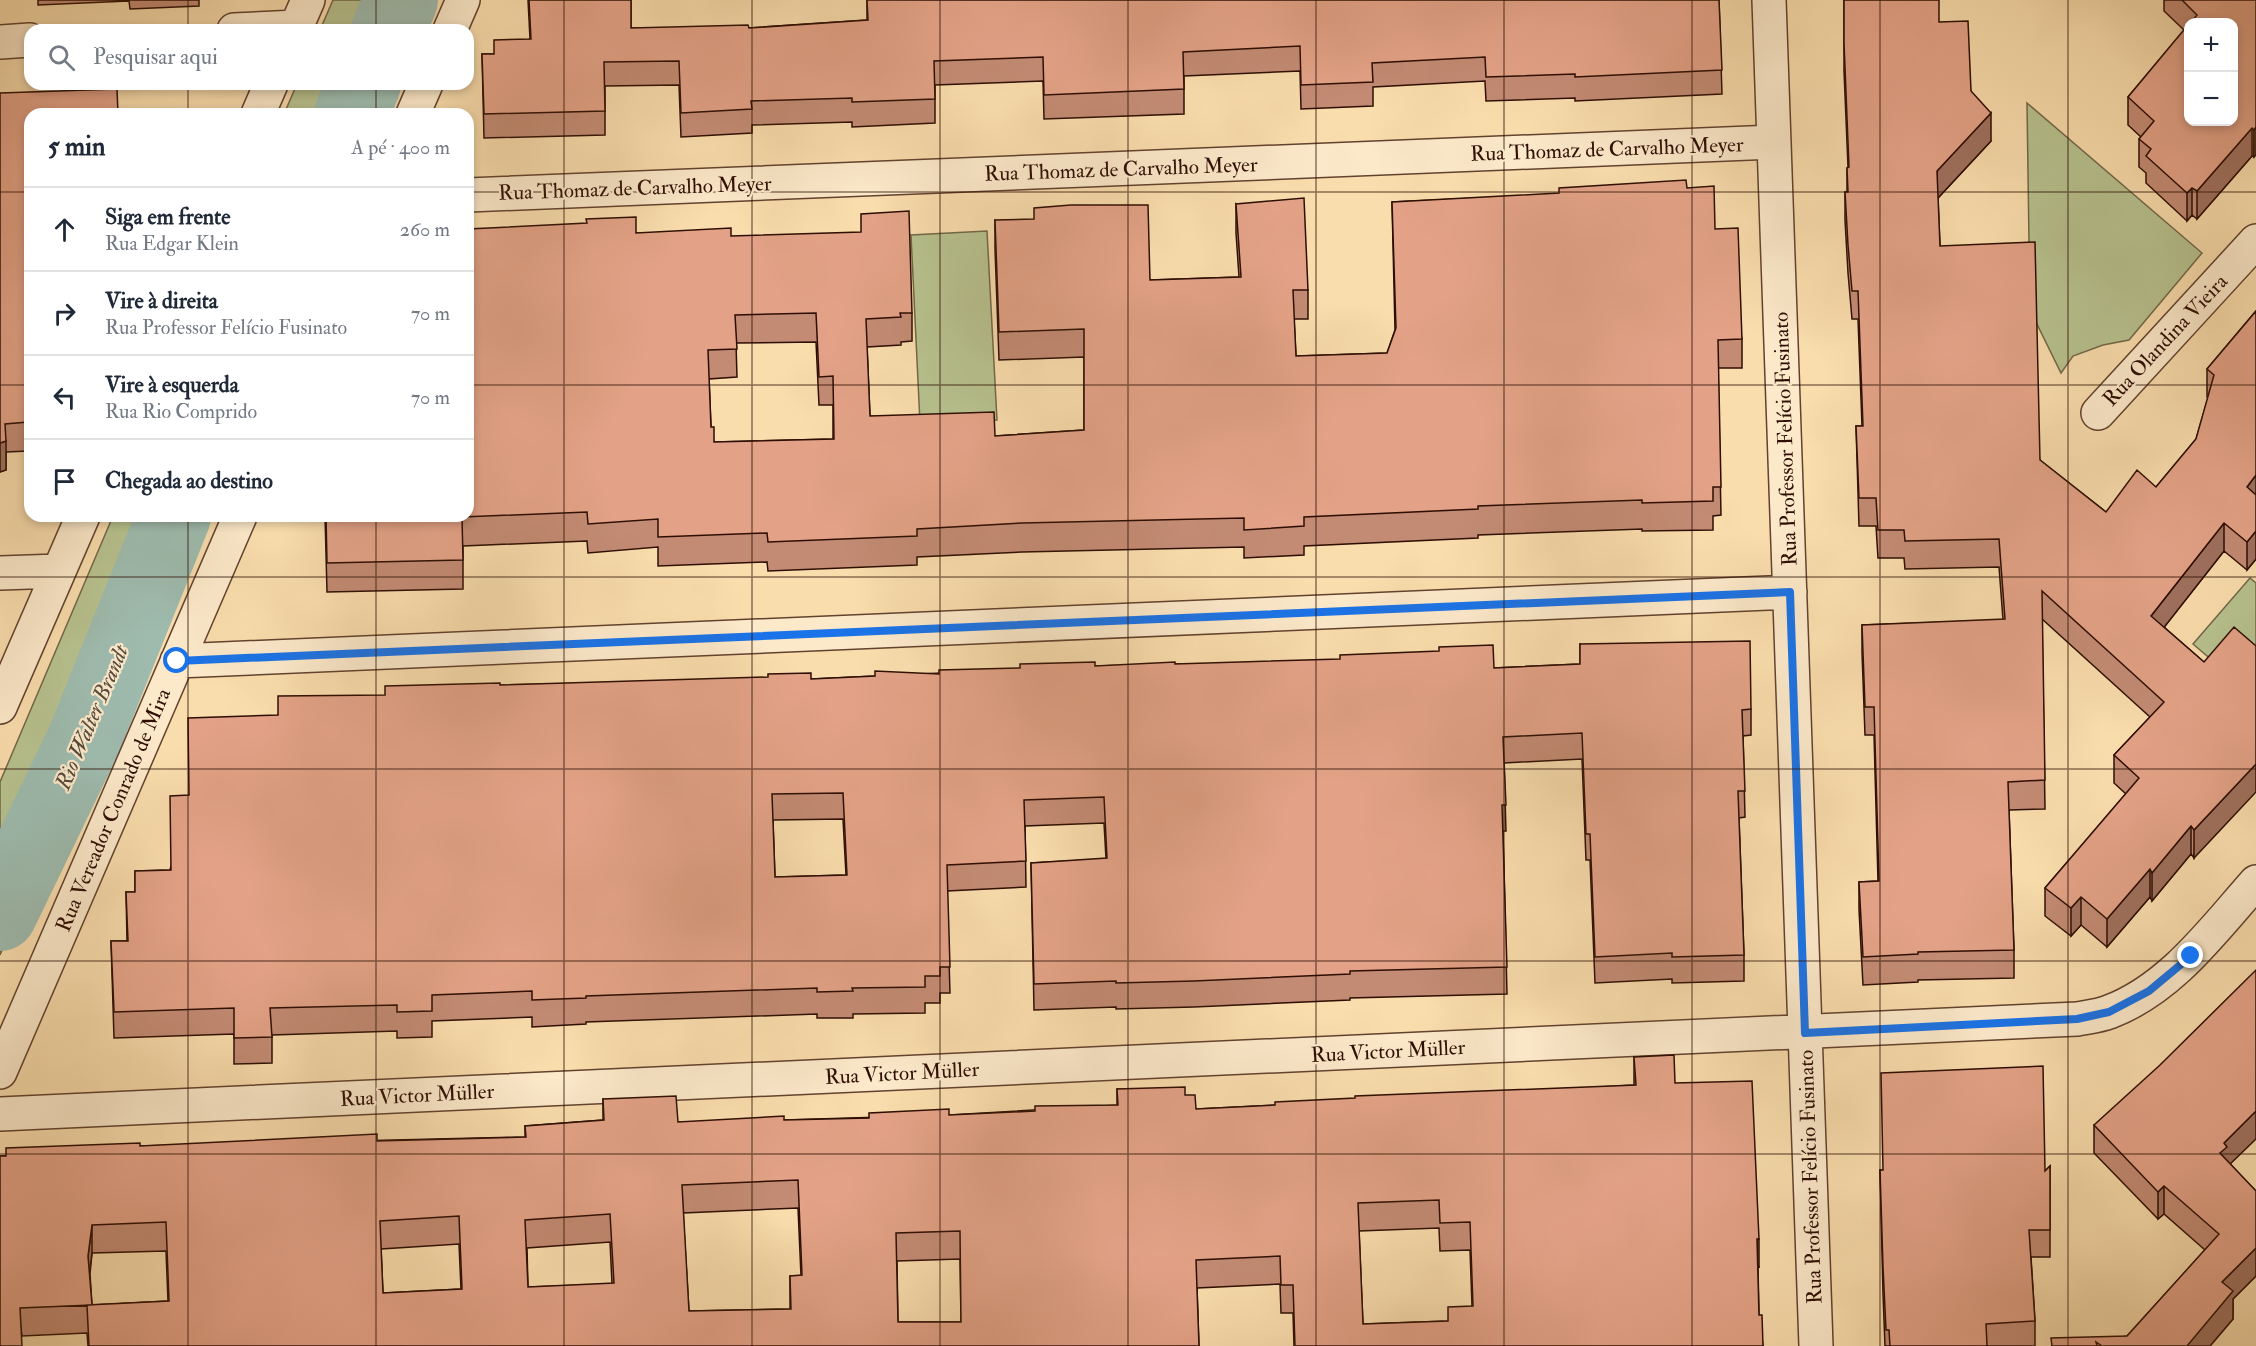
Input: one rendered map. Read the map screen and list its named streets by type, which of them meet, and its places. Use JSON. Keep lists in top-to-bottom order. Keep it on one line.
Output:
{"streets":{"street":["Rua Thomaz de Carvalho Meyer","Rua Olandina Vieira","Rua Professor Felício Fusinato","Rua Vereador Conrado de Mira","Rua Victor Müller"]},"crossings":[["Rua Thomaz de Carvalho Meyer","Rua Professor Felício Fusinato"],["Rua Professor Felício Fusinato","Rua Victor Müller"]],"water":["Rio Walter Brandt"],"page":{"map_buttons":["+","−"],"search":"Pesquisar aqui","heading":["5 min","A pé · 400 m"],"list":[["Siga em frente","Rua Edgar Klein","260 m"],["Vire à direita","Rua Professor Felício Fusinato","70 m"],["Vire à esquerda","Rua Rio Comprido","70 m"],"Chegada ao destino"]}}
